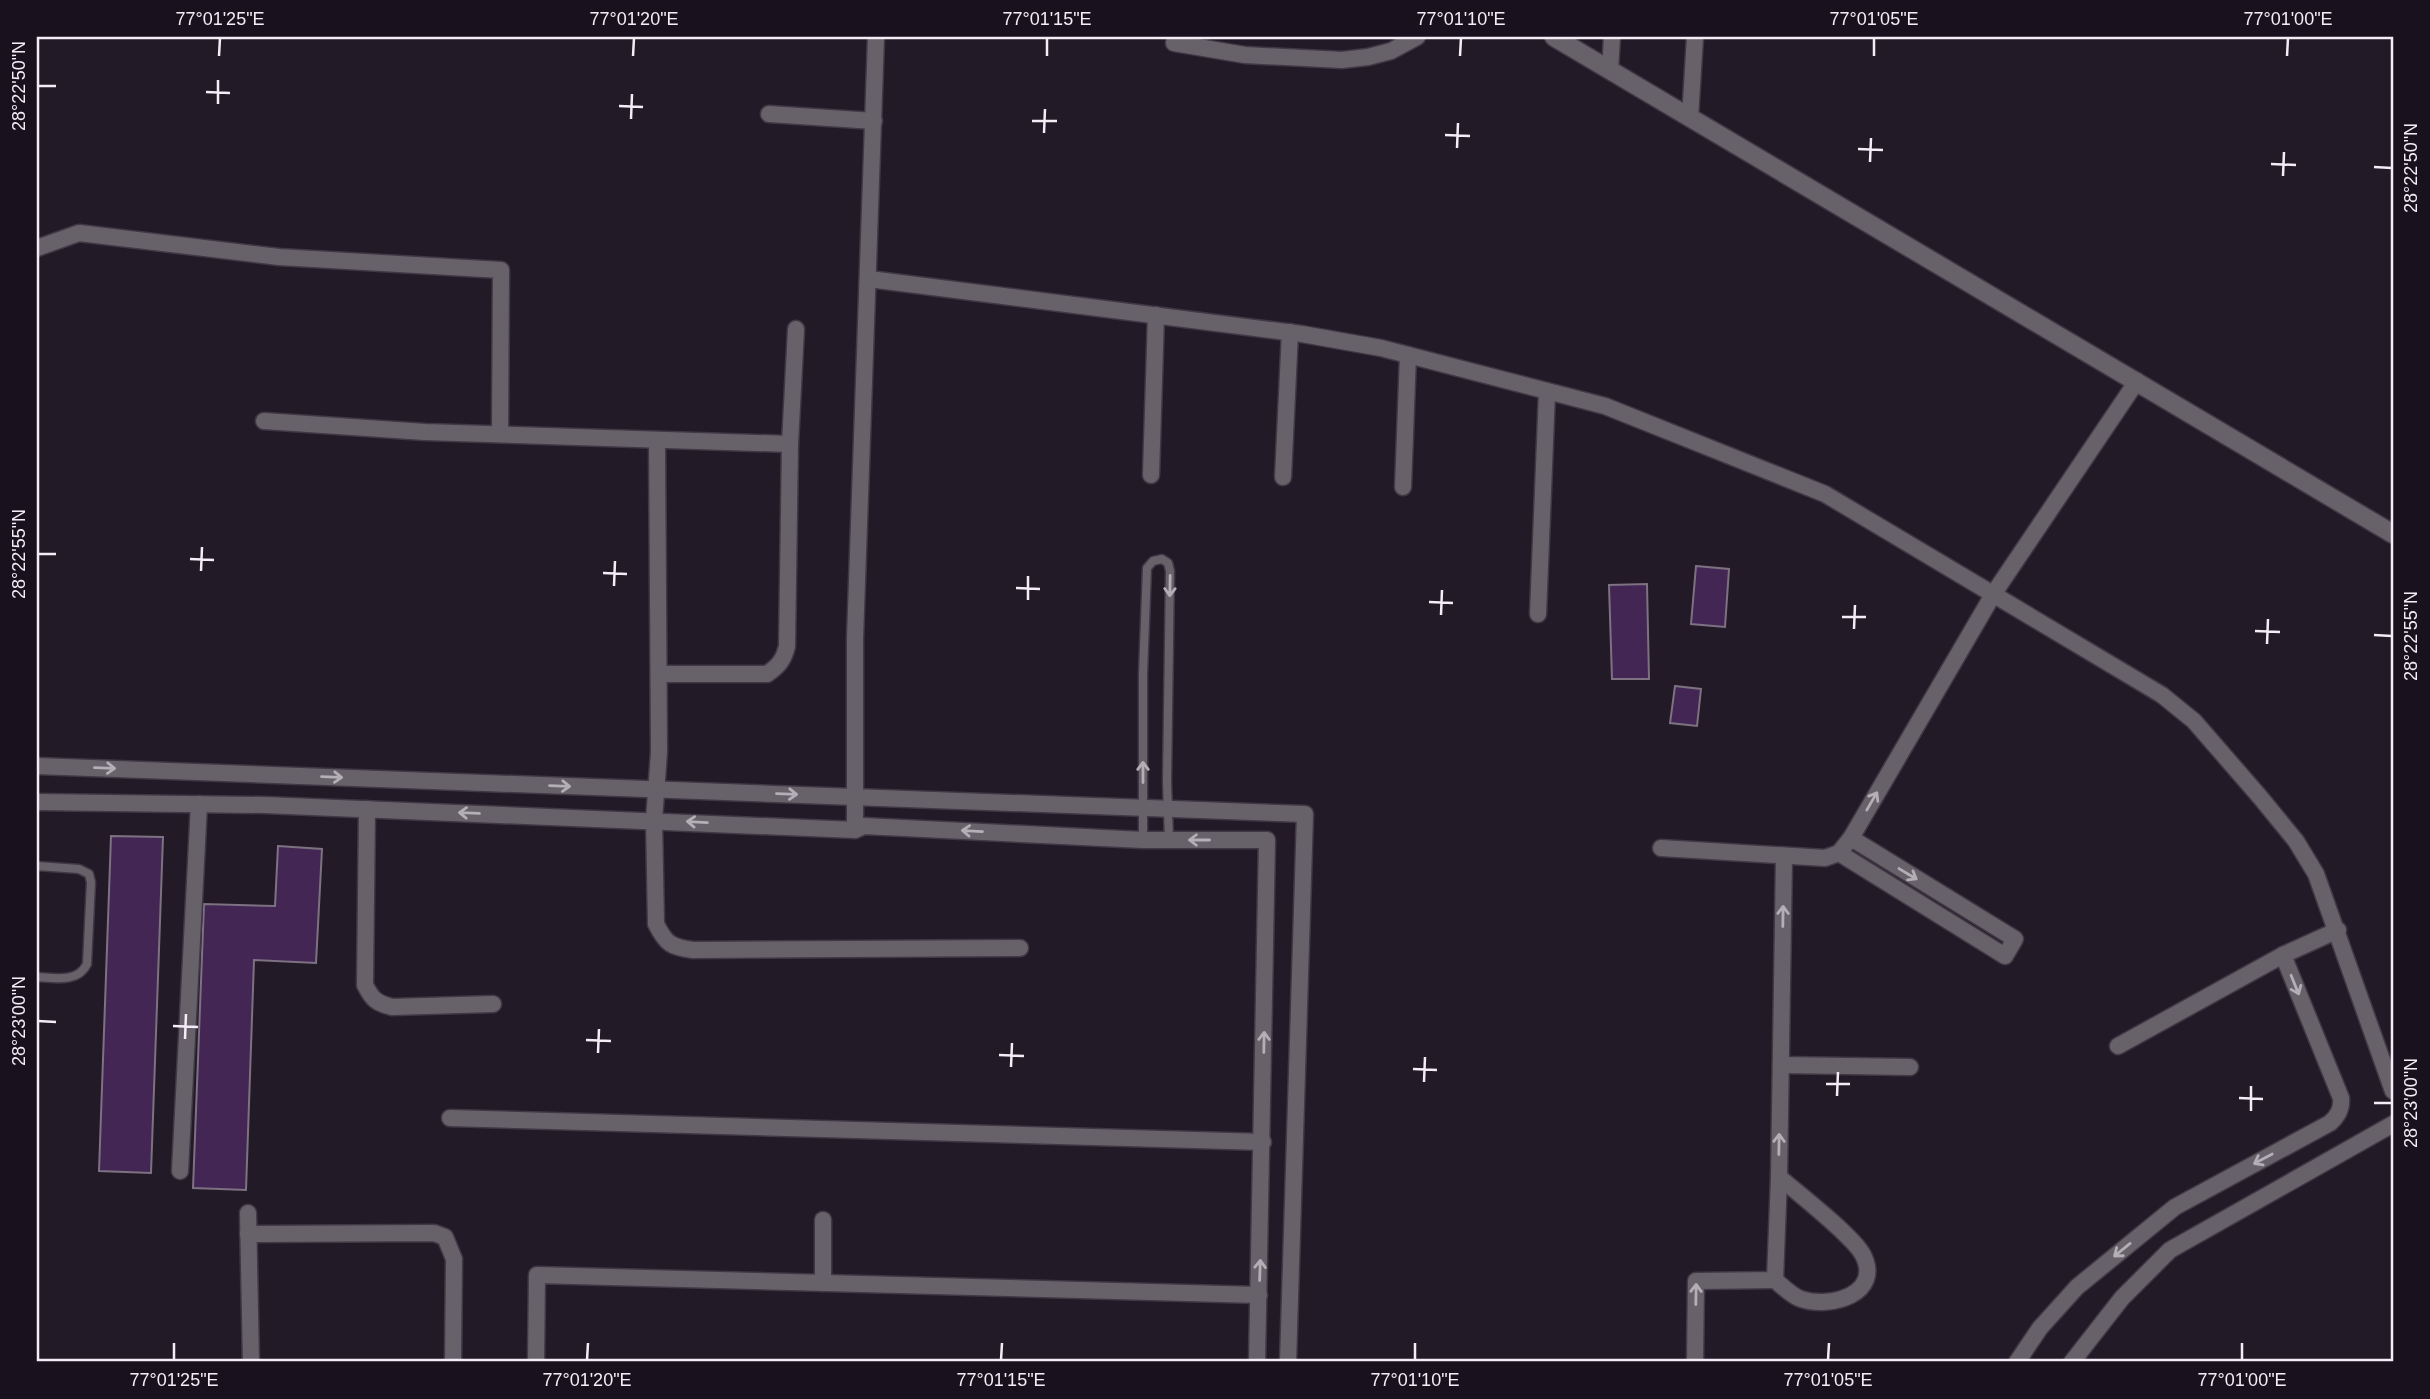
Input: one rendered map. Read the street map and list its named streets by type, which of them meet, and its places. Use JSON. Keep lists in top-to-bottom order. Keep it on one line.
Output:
{"coordinates":["77°01'25\"E","77°01'20\"E","77°01'15\"E","77°01'10\"E","77°01'05\"E","77°01'00\"E","28°22'50\"N","28°22'55\"N","28°23'00\"N"]}
